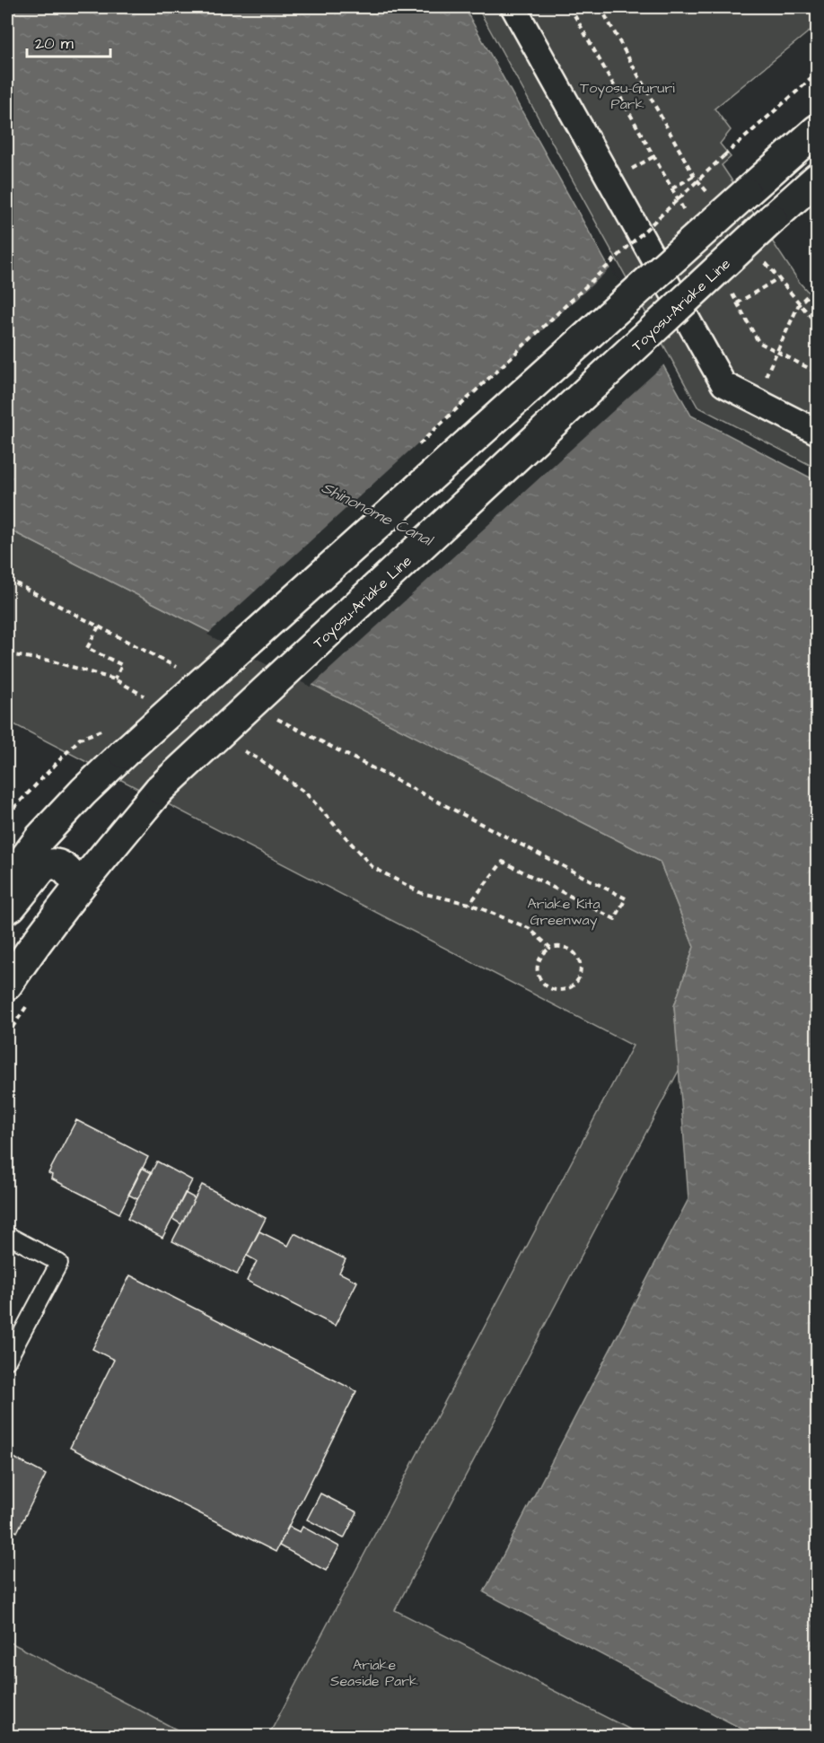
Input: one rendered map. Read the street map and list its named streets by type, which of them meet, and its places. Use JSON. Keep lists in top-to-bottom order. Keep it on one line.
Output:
{"streets":{"main road":["Toyosu-Ariake Line"]},"water":["Shinonome Canal"],"parks":["Toyosu-Gururi Park","Ariake Kita Greenway","Ariake Seaside Park"],"scale_bar":"20 m"}
